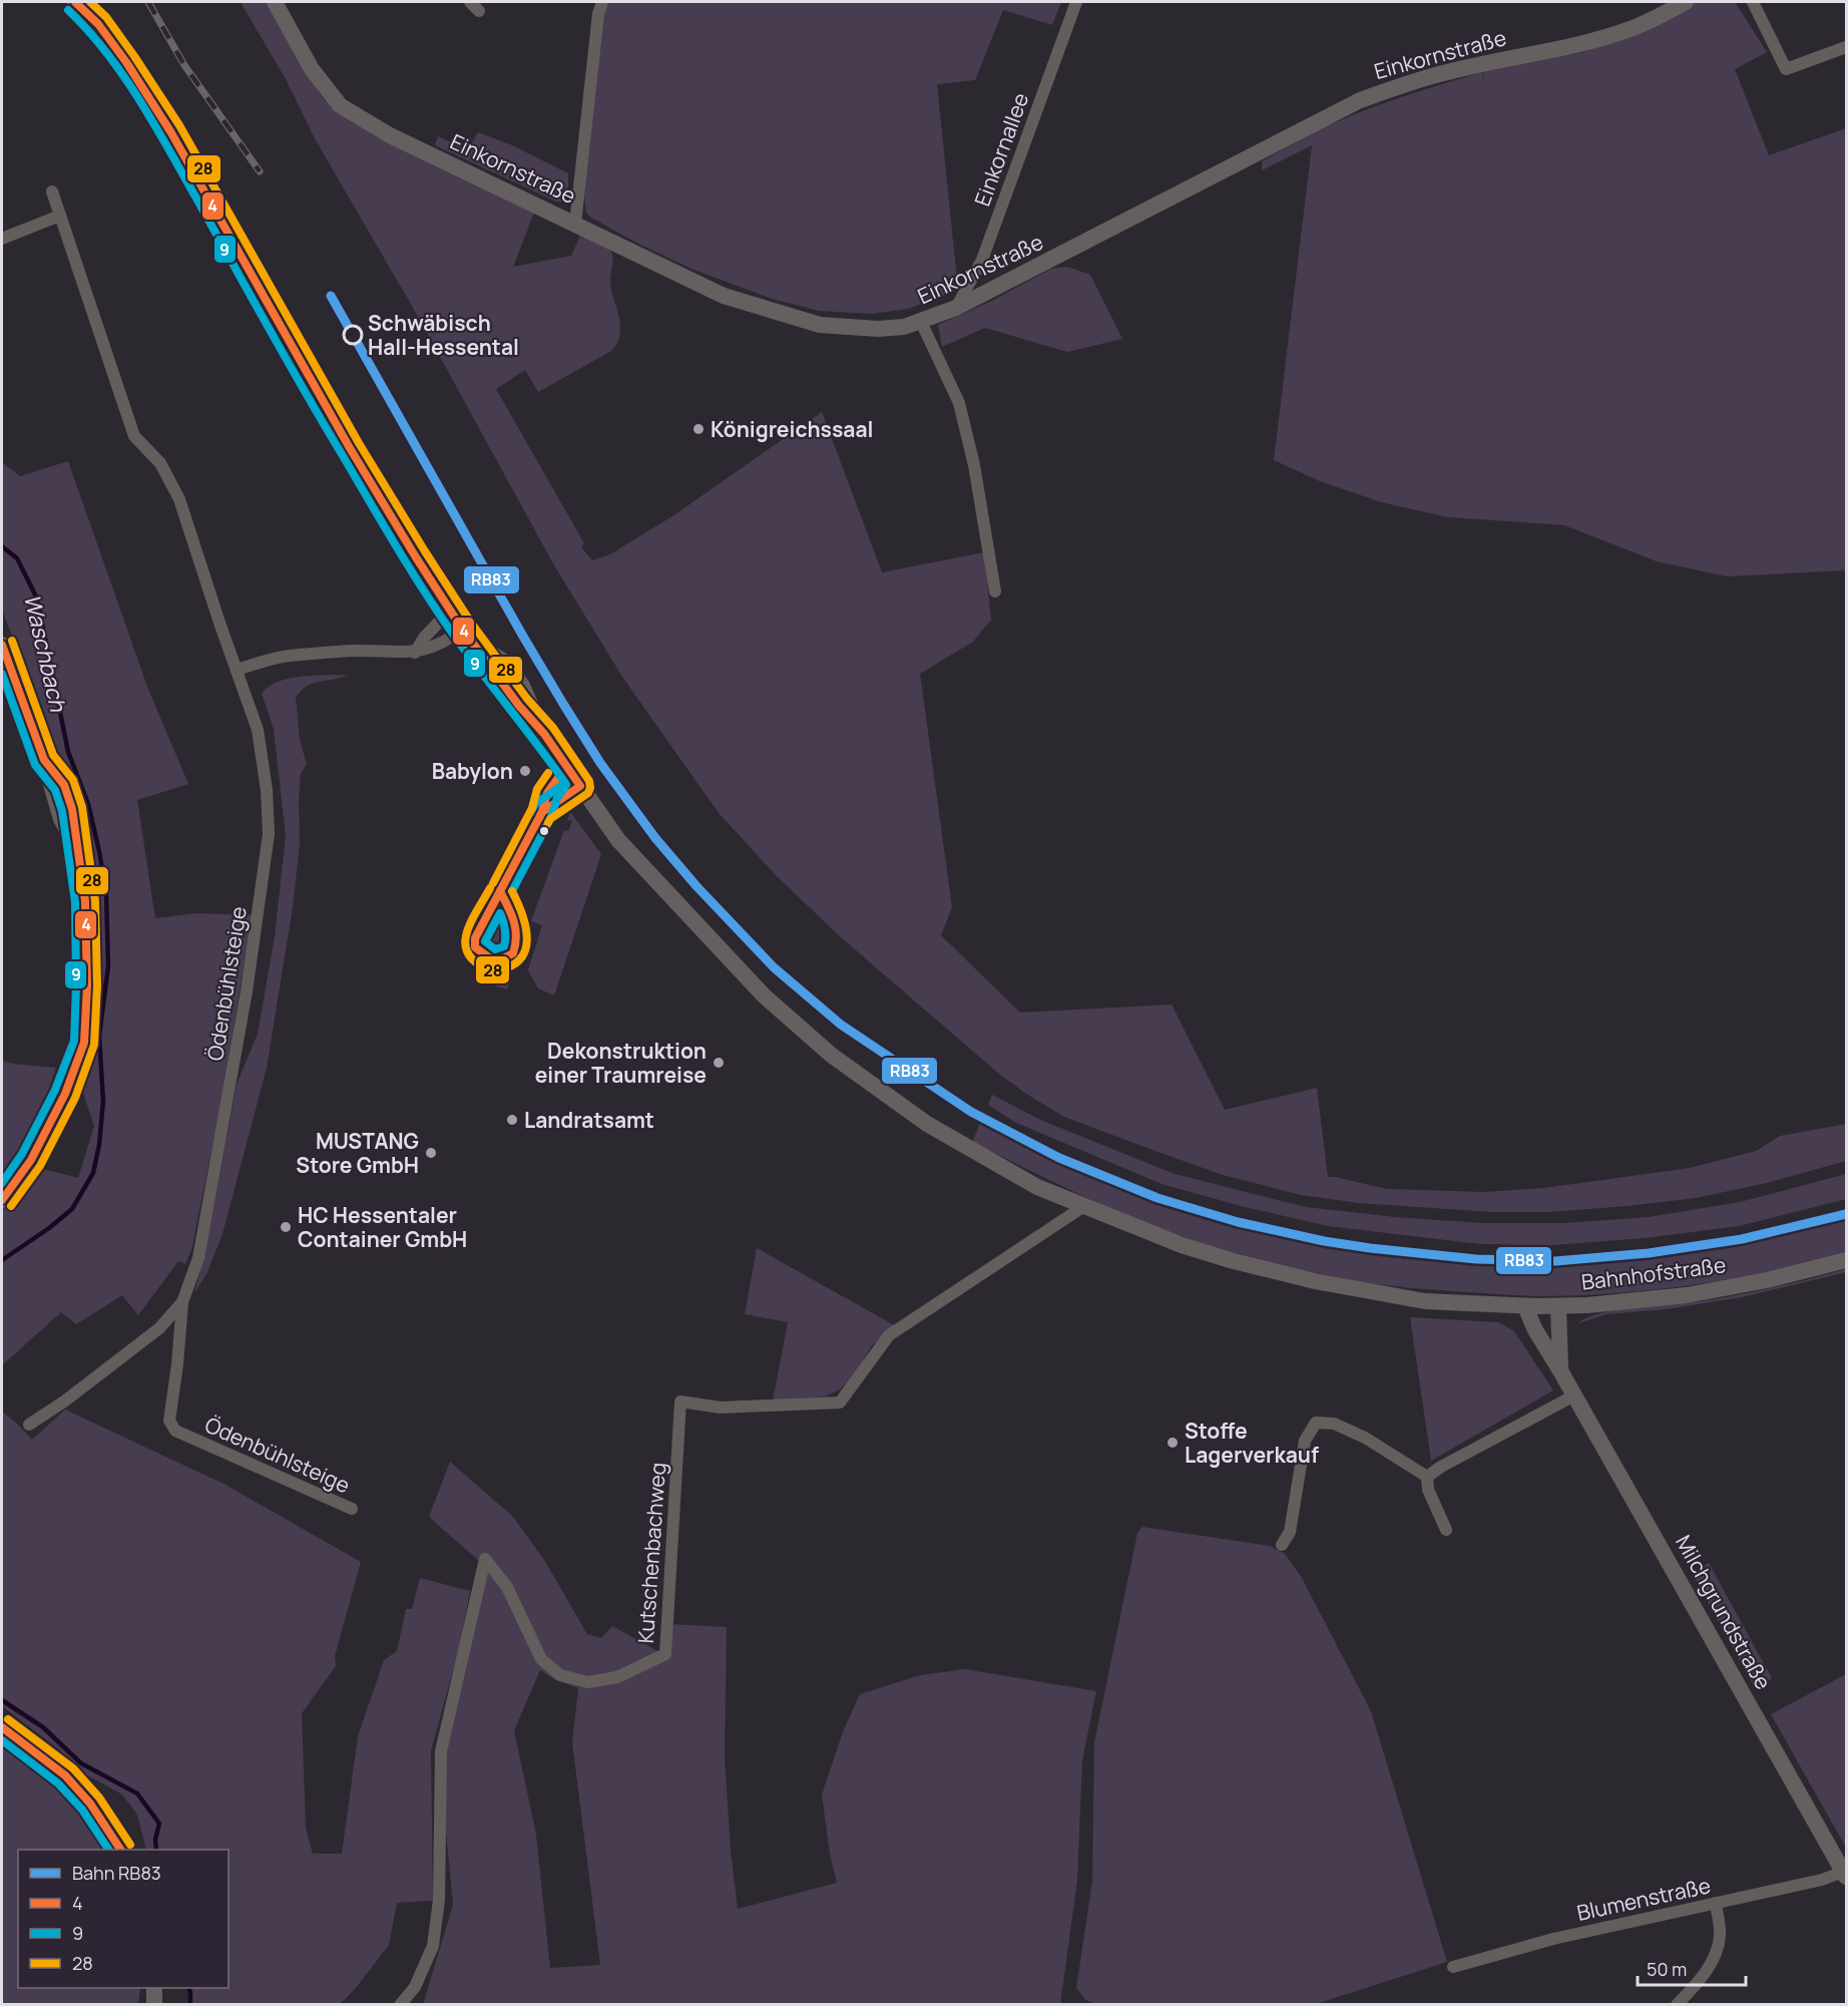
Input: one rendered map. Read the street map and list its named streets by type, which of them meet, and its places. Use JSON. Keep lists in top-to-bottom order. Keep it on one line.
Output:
{"streets":{"main road":["Einkornstraße","Bahnhofstraße","Milchgrundstraße"],"street":["Einkornallee","Ödenbühlsteige","Kutschenbachweg","Blumenstraße"]},"crossings":[["Einkornstraße","Einkornallee"],["Bahnhofstraße","Kutschenbachweg"],["Bahnhofstraße","Milchgrundstraße"],["Milchgrundstraße","Blumenstraße"]],"water":["Waschbach"],"places":["Schwäbisch Hall-Hessental","Königreichssaal","Babylon","Dekonstruktion einer Traumreise","Landratsamt","MUSTANG Store GmbH","HC Hessentaler Container GmbH","Stoffe Lagerverkauf"],"lines":["transit line 4","transit line 28","transit line 9","rail line RB83"],"legend":["Bahn RB83","4","9","28"],"scale_bar":"50 m"}
